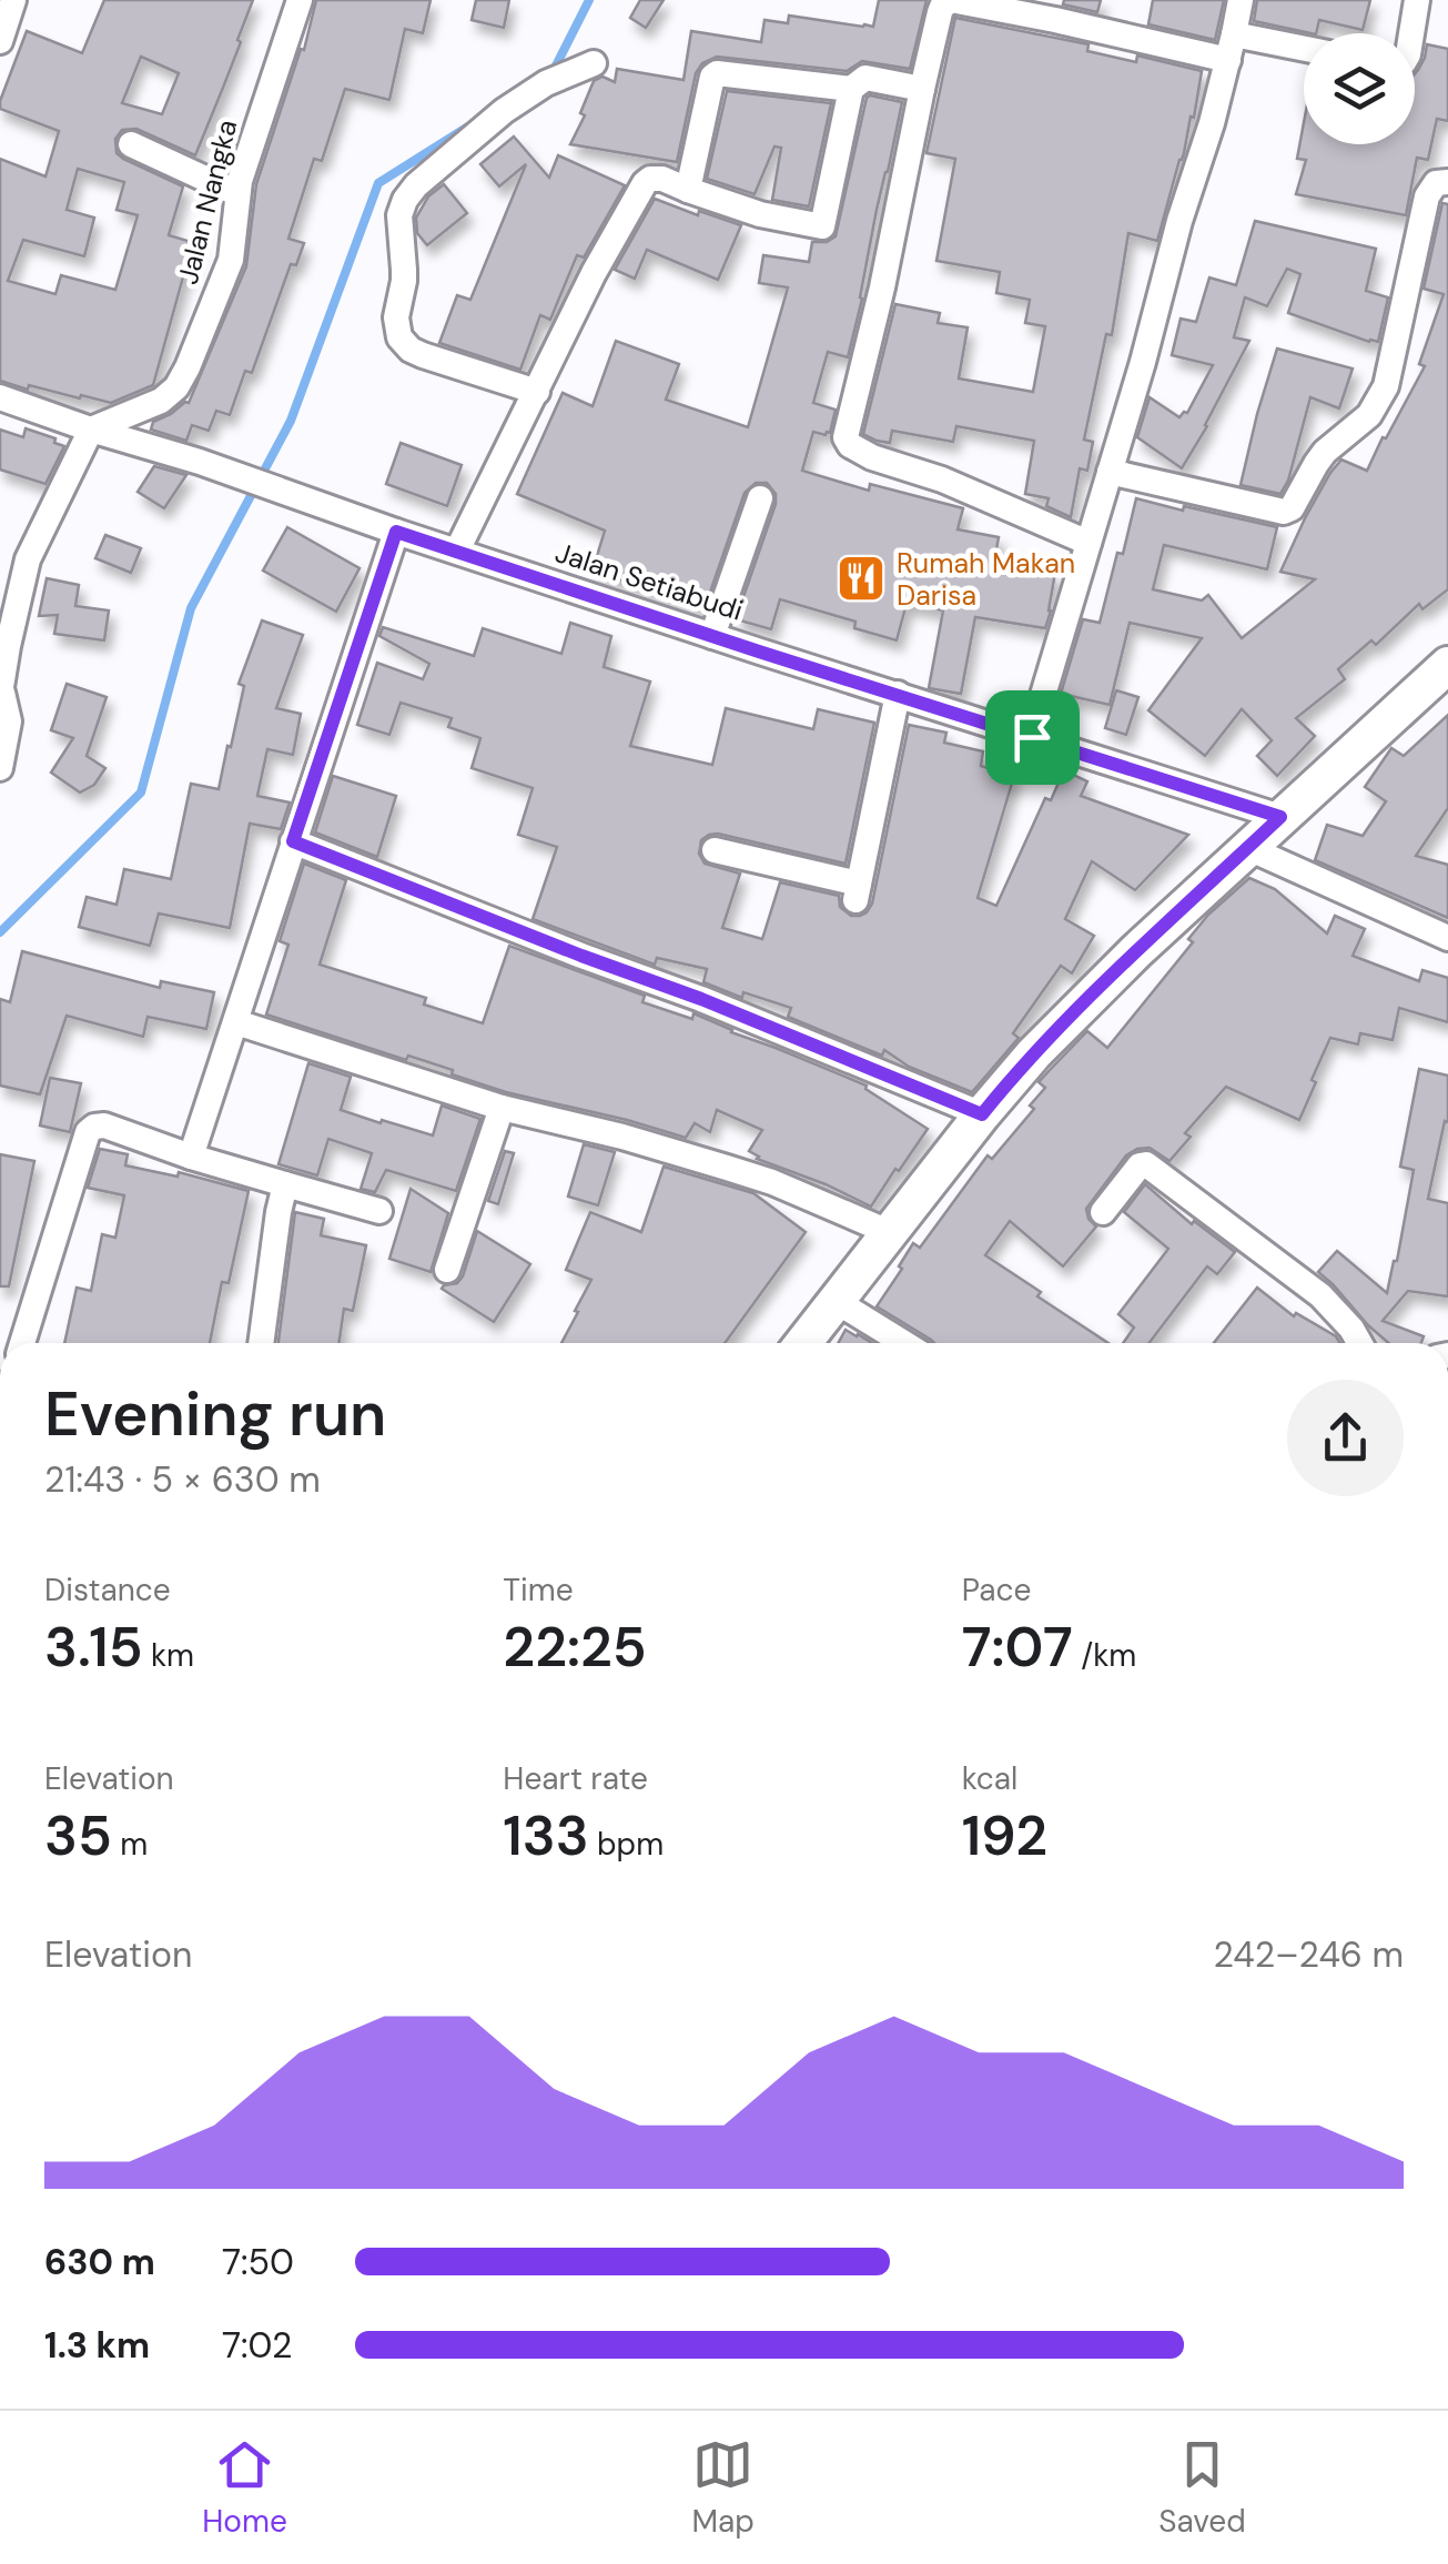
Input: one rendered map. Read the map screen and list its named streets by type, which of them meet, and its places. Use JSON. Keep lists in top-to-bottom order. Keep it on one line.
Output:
{"streets":{"street":["Jalan Nangka","Jalan Setiabudi"]},"crossings":[["Jalan Nangka","Jalan Setiabudi"]],"places":{"restaurant":["Rumah Makan Darisa"]},"page":{"heading":["Evening run","21:43 · 5 × 630 m"],"stats":[["Distance","3.15 km"],["Time","22:25"],["Pace","7:07 /km"],["Elevation","35 m"],["Heart rate","133 bpm"],["kcal","192"]],"chart":["Elevation","242–246 m"],"list":[{"name":"630 m","note":"7:50"},{"name":"1.3 km","note":"7:02"}],"tabs":["Home","Map","Saved"]}}
